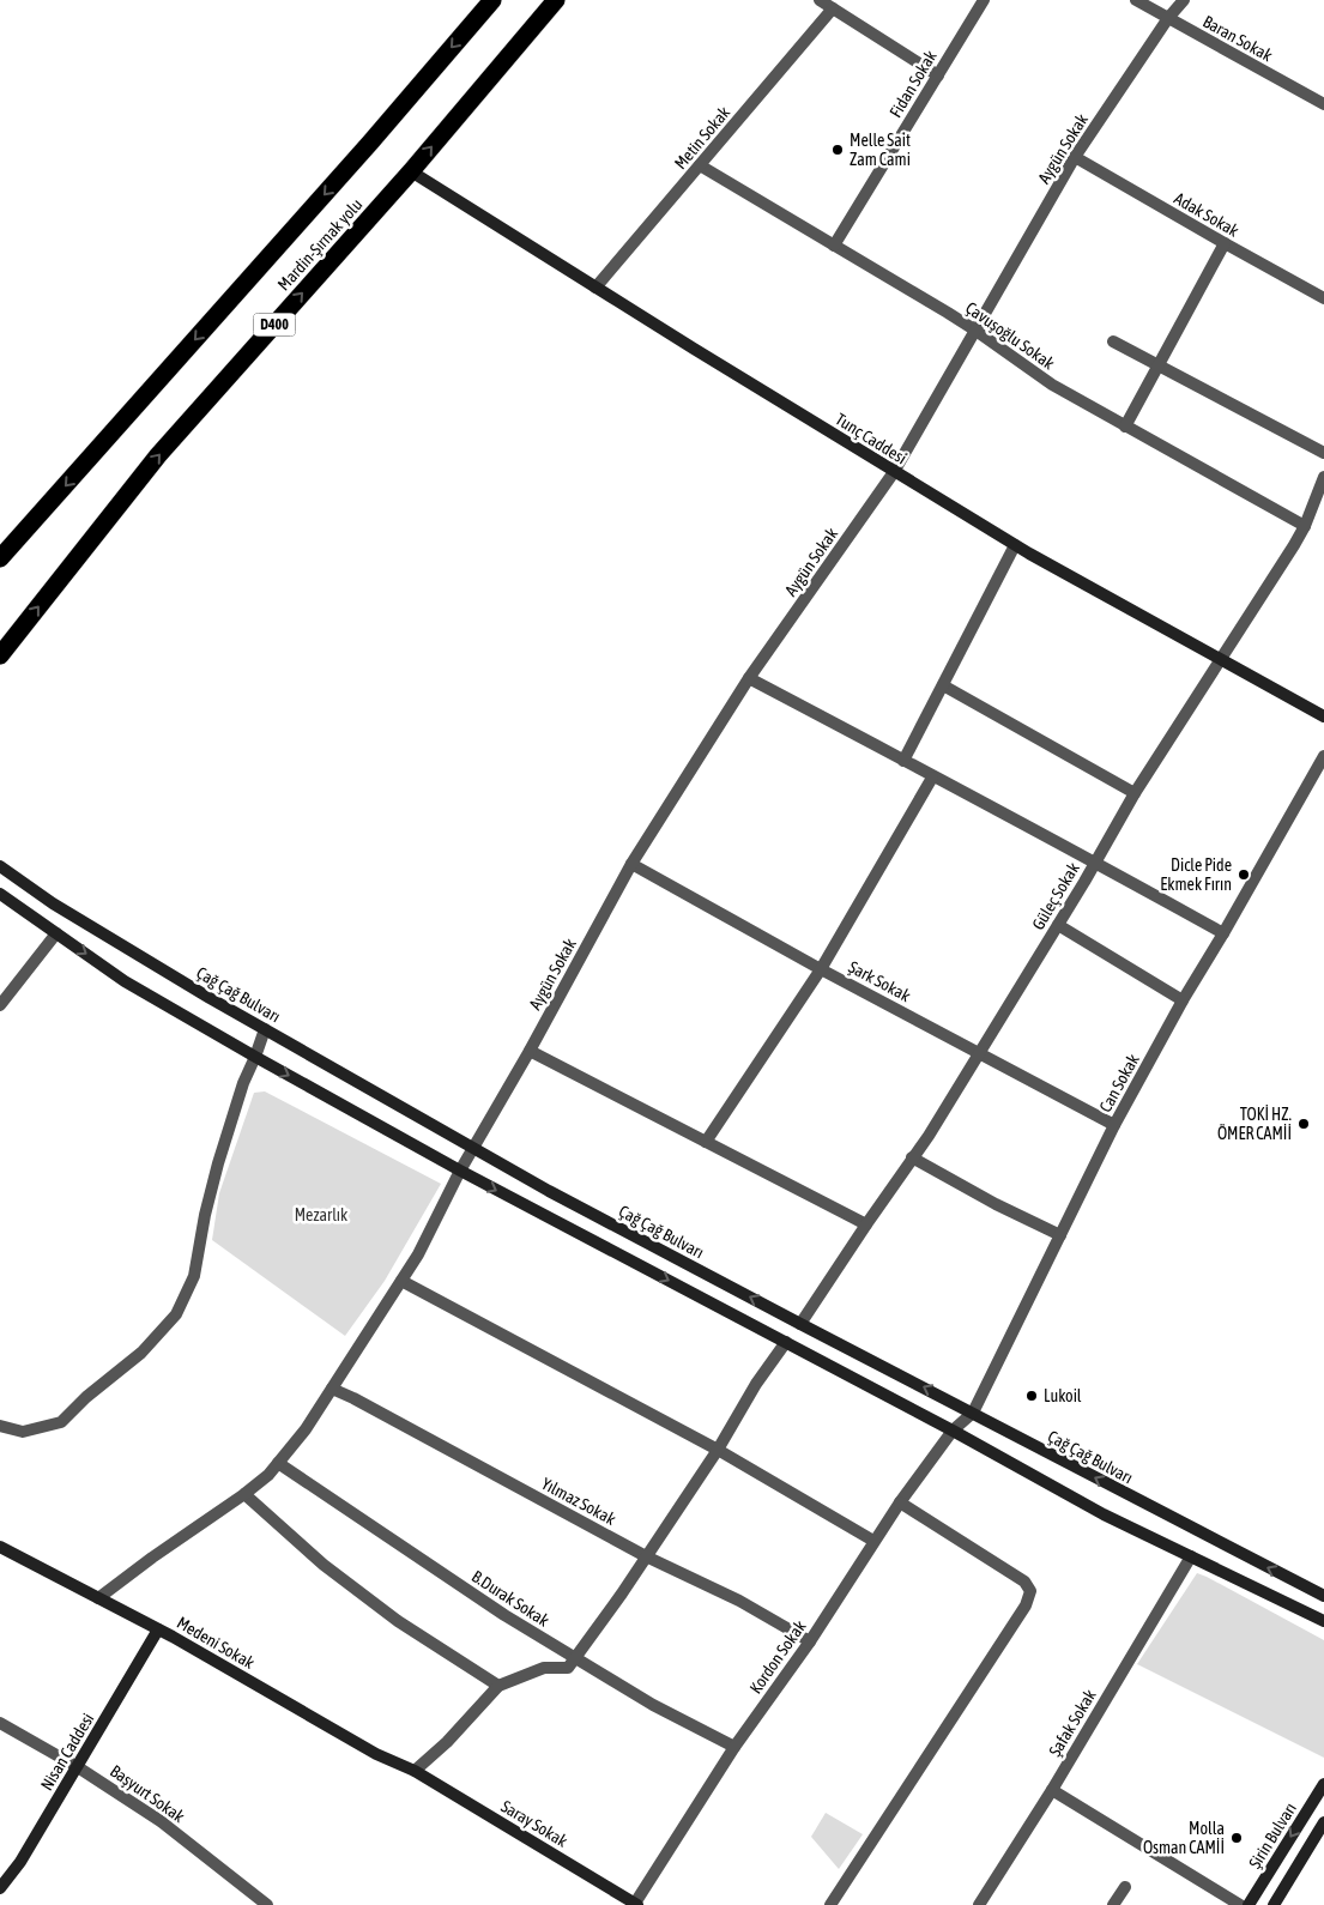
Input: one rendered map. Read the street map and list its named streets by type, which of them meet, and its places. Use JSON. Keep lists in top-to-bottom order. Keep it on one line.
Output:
{"streets":{"highway":["Mardin-Şırnak yolu","D400"],"main road":["Tunç Caddesi","Çağ Çağ Bulvarı","Medeni Sokak","Nisan Caddesi","Saray Sokak","Şirin Bulvarı"],"street":["Baran Sokak","Fidan Sokak","Metin Sokak","Aygün Sokak","Adak Sokak","Çavuşoğlu Sokak","Güleç Sokak","Şark Sokak","Can Sokak","Yılmaz Sokak","B.Durak Sokak","Kordon Sokak","Şafak Sokak","Başyurt Sokak"]},"crossings":[["Baran Sokak","Aygün Sokak"],["Fidan Sokak","Çavuşoğlu Sokak"],["Metin Sokak","Çavuşoğlu Sokak"],["Metin Sokak","Tunç Caddesi"],["Aygün Sokak","Adak Sokak"],["Aygün Sokak","Çavuşoğlu Sokak"],["Aygün Sokak","Tunç Caddesi"],["Aygün Sokak","Şark Sokak"],["Aygün Sokak","Çağ Çağ Bulvarı"],["Aygün Sokak","Yılmaz Sokak"],["Aygün Sokak","B.Durak Sokak"],["Aygün Sokak","Medeni Sokak"],["Mardin-Şırnak yolu","Tunç Caddesi"],["Çavuşoğlu Sokak","Güleç Sokak"],["Tunç Caddesi","Güleç Sokak"],["Güleç Sokak","Şark Sokak"],["Güleç Sokak","Çağ Çağ Bulvarı"],["Şark Sokak","Can Sokak"],["Çağ Çağ Bulvarı","Can Sokak"],["Can Sokak","Kordon Sokak"],["Yılmaz Sokak","Kordon Sokak"],["B.Durak Sokak","Kordon Sokak"],["Medeni Sokak","Nisan Caddesi"],["Medeni Sokak","Saray Sokak"],["Kordon Sokak","Saray Sokak"],["Nisan Caddesi","Başyurt Sokak"]],"parks":["Mezarlık"],"places":["Melle Sait Zam Cami","Dicle Pide Ekmek Fırın","TOKİ HZ. ÖMER CAMİİ","Lukoil","Molla Osman CAMİİ"]}
